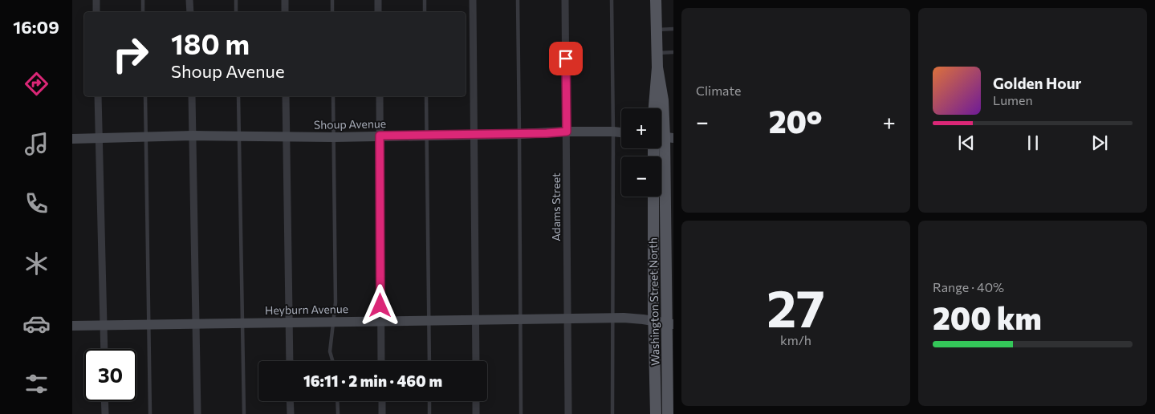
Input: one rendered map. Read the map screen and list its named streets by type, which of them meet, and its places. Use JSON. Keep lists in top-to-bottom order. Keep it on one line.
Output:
{"streets":{"main road":["Washington Street North"],"street":["Shoup Avenue","Adams Street","Heyburn Avenue"]},"crossings":[["Shoup Avenue","Adams Street"],["Adams Street","Heyburn Avenue"],["Washington Street North","Heyburn Avenue"]],"page":{"tabs":"16:09","tile":["Climate",["27","km/h"],["Range · 40%","200 km"]],"turn":["180 m","Shoup Avenue"],"song":["Golden Hour","Lumen"],"heat":["−","20°","+"],"map_buttons":["+","−"],"limit":"30","trip":"16:11 · 2 min · 460 m"}}
